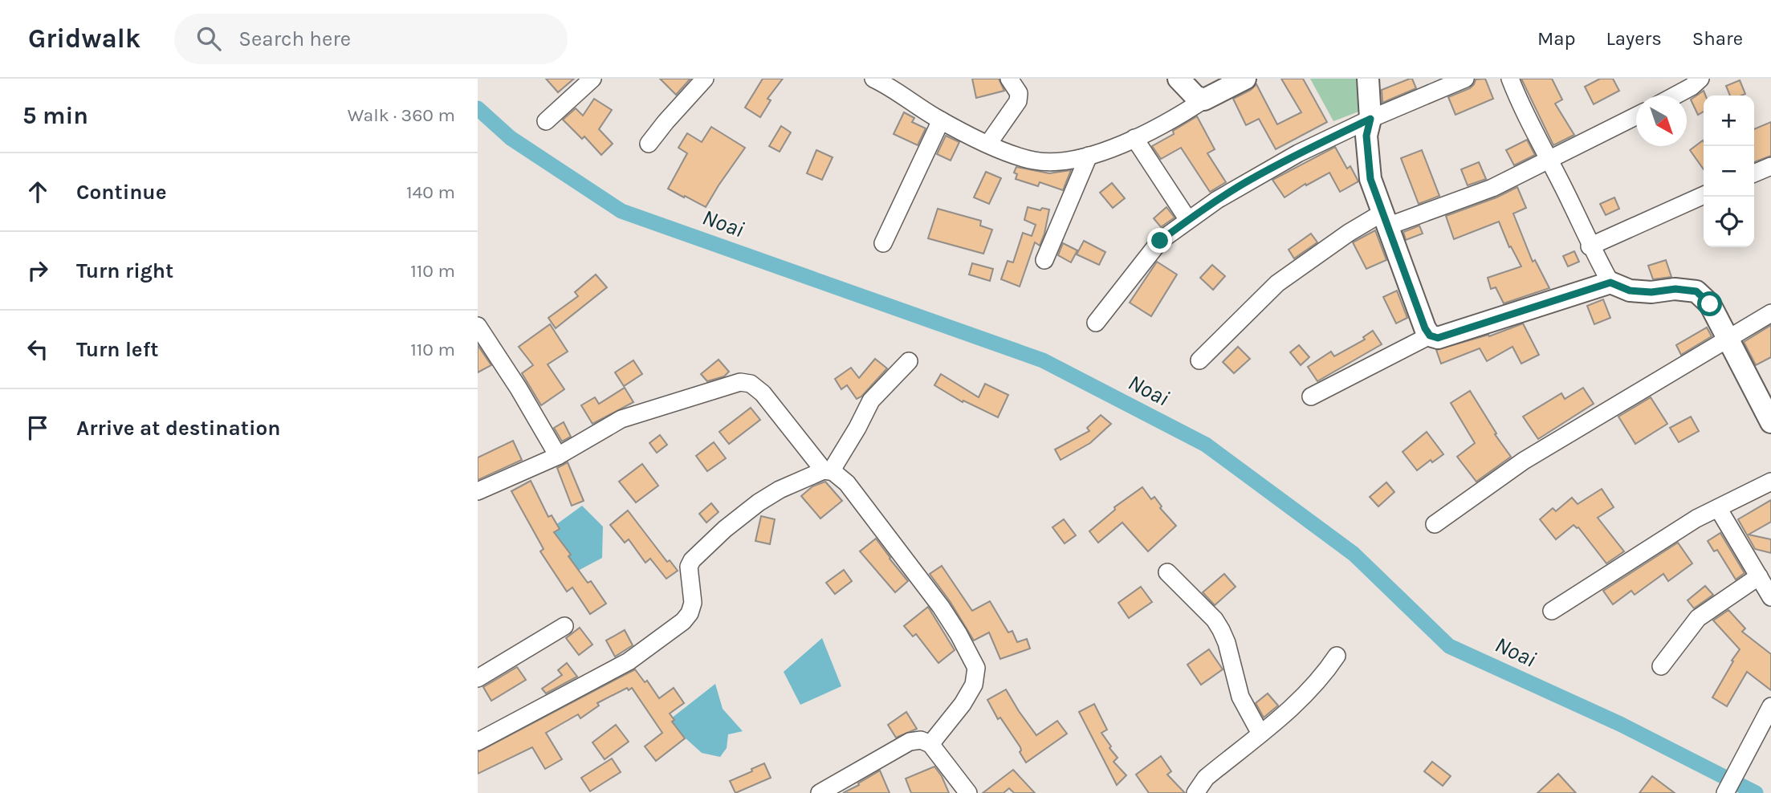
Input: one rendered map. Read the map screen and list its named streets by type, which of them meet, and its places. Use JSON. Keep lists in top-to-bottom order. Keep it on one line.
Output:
{"water":["Noai"],"north":"bottom right","page":{"header":"Gridwalk","search":"Search here","nav":["Map","Layers","Share"],"heading":["5 min","Walk · 360 m"],"map_buttons":["+","−"],"list":[["Continue","140 m"],["Turn right","110 m"],["Turn left","110 m"],"Arrive at destination"]}}
